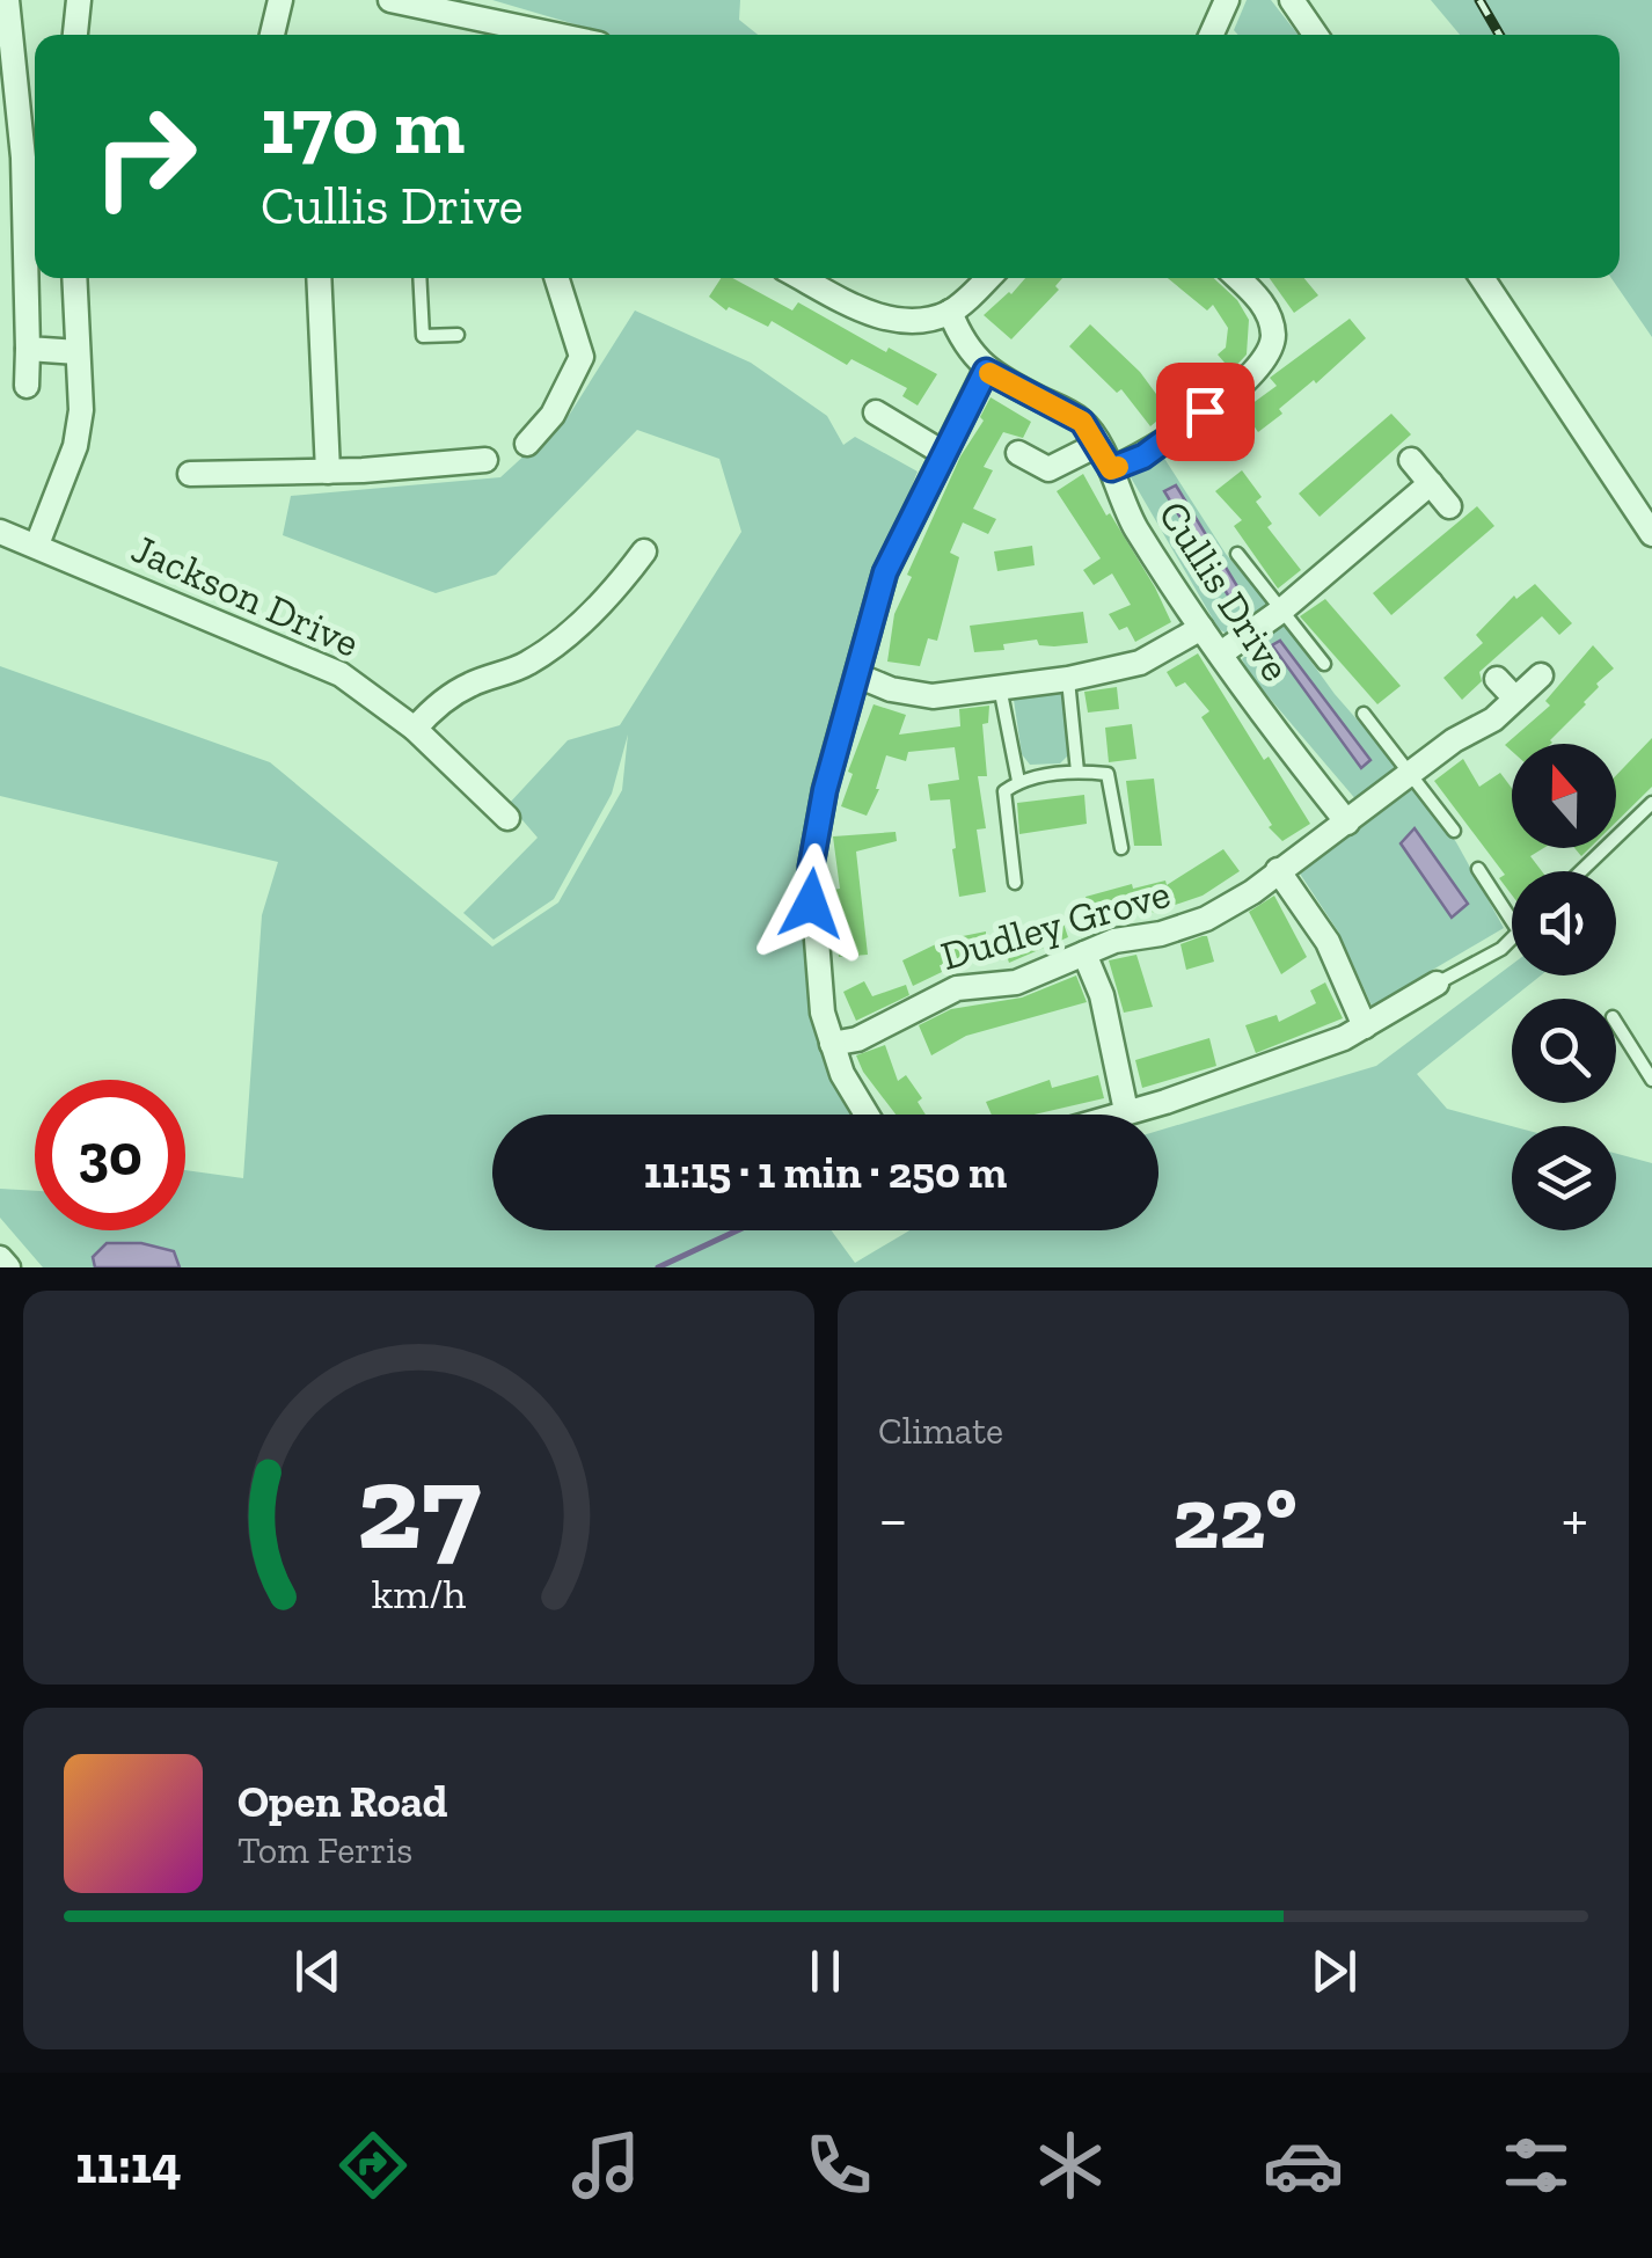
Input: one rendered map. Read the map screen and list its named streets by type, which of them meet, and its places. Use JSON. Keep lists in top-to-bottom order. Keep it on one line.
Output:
{"streets":{"street":["Cullis Drive","Jackson Drive","Dudley Grove"]},"crossings":[["Cullis Drive","Dudley Grove"]],"north":"top","page":{"turn":["170 m","Cullis Drive"],"limit":"30","trip":"11:15 · 1 min · 250 m","tile":"Climate","heat":["−","22°","+"],"song":["Open Road","Tom Ferris"],"tabs":"11:14","gauge":["27","km/h"]}}
